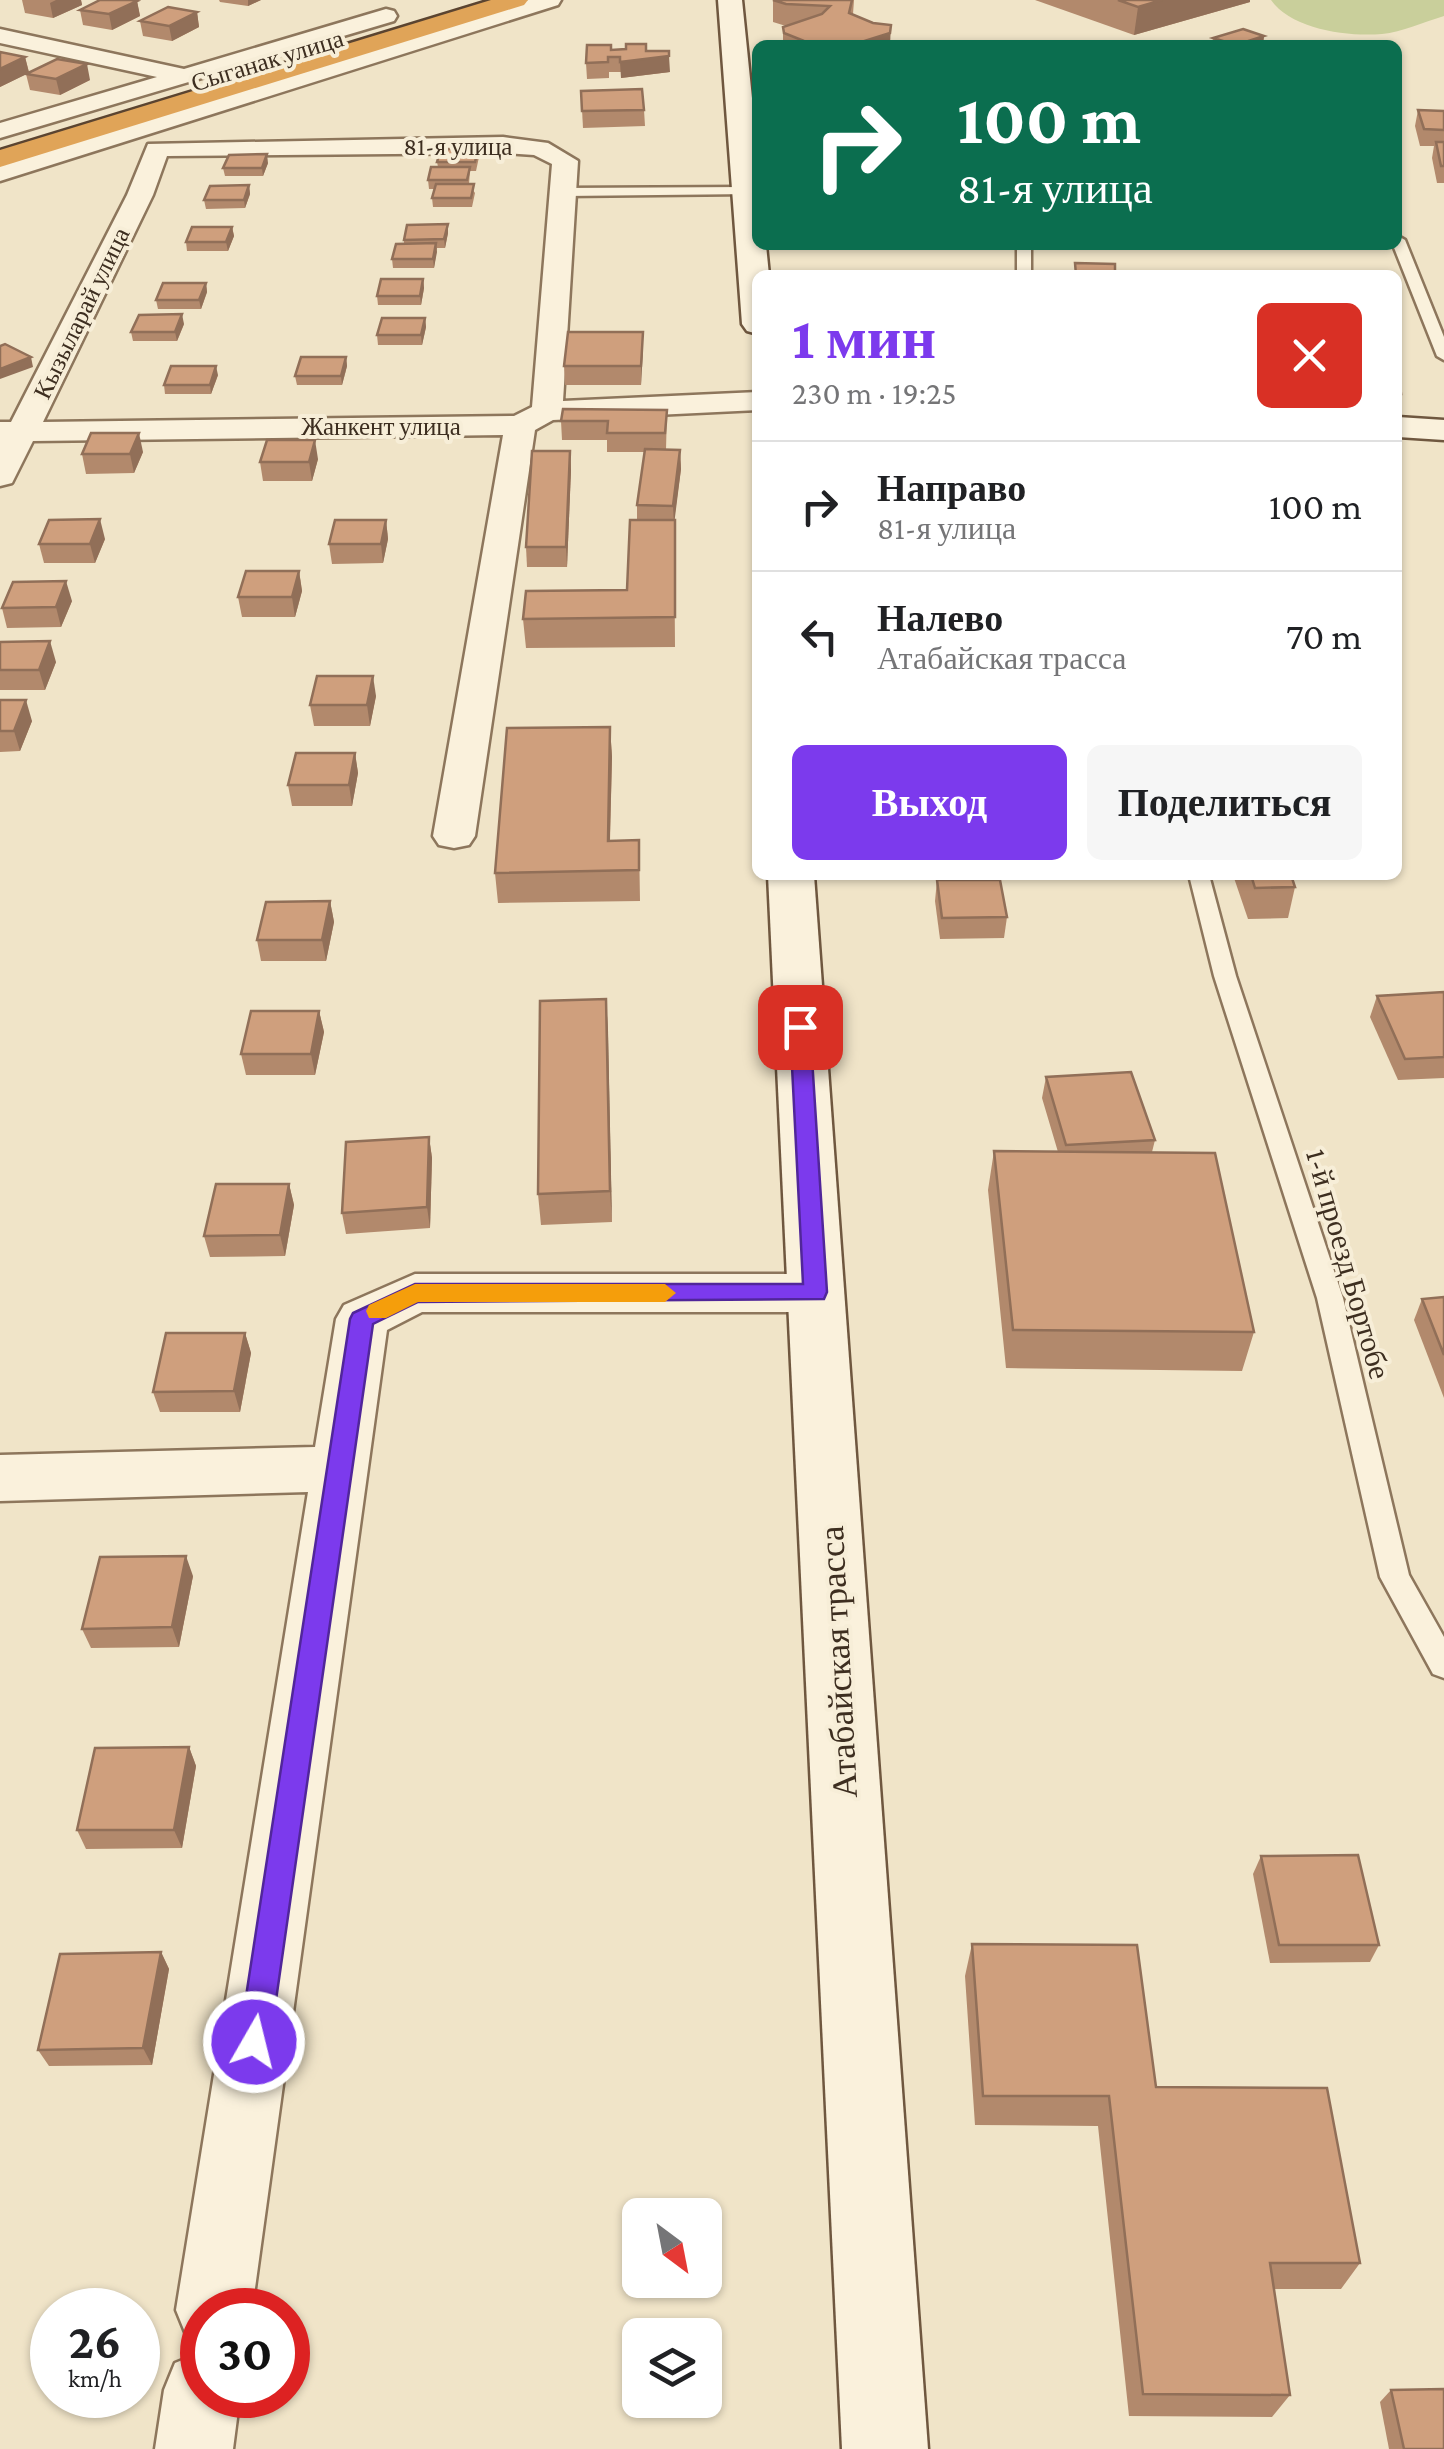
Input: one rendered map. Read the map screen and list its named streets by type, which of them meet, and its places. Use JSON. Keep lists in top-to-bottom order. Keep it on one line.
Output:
{"streets":{"main road":["Атабайская трасса"],"street":["Сыганак улица","81-я улица","Кызыларай улица","Жанкент улица"],"lane":["1-й проезд Бортобе"]},"crossings":[["81-я улица","Кызыларай улица"],["81-я улица","Жанкент улица"],["Кызыларай улица","Жанкент улица"]],"north":"bottom right","page":{"turn":["100 m","81-я улица"],"heading":["1 мин","230 m · 19:25"],"list":[{"name":"Направо","note":"81-я улица","value":"100 m"},{"name":"Налево","note":"Атабайская трасса","value":"70 m"}],"buttons":["Выход","Поделиться"],"speed":"26 km/h","limit":"30"}}
